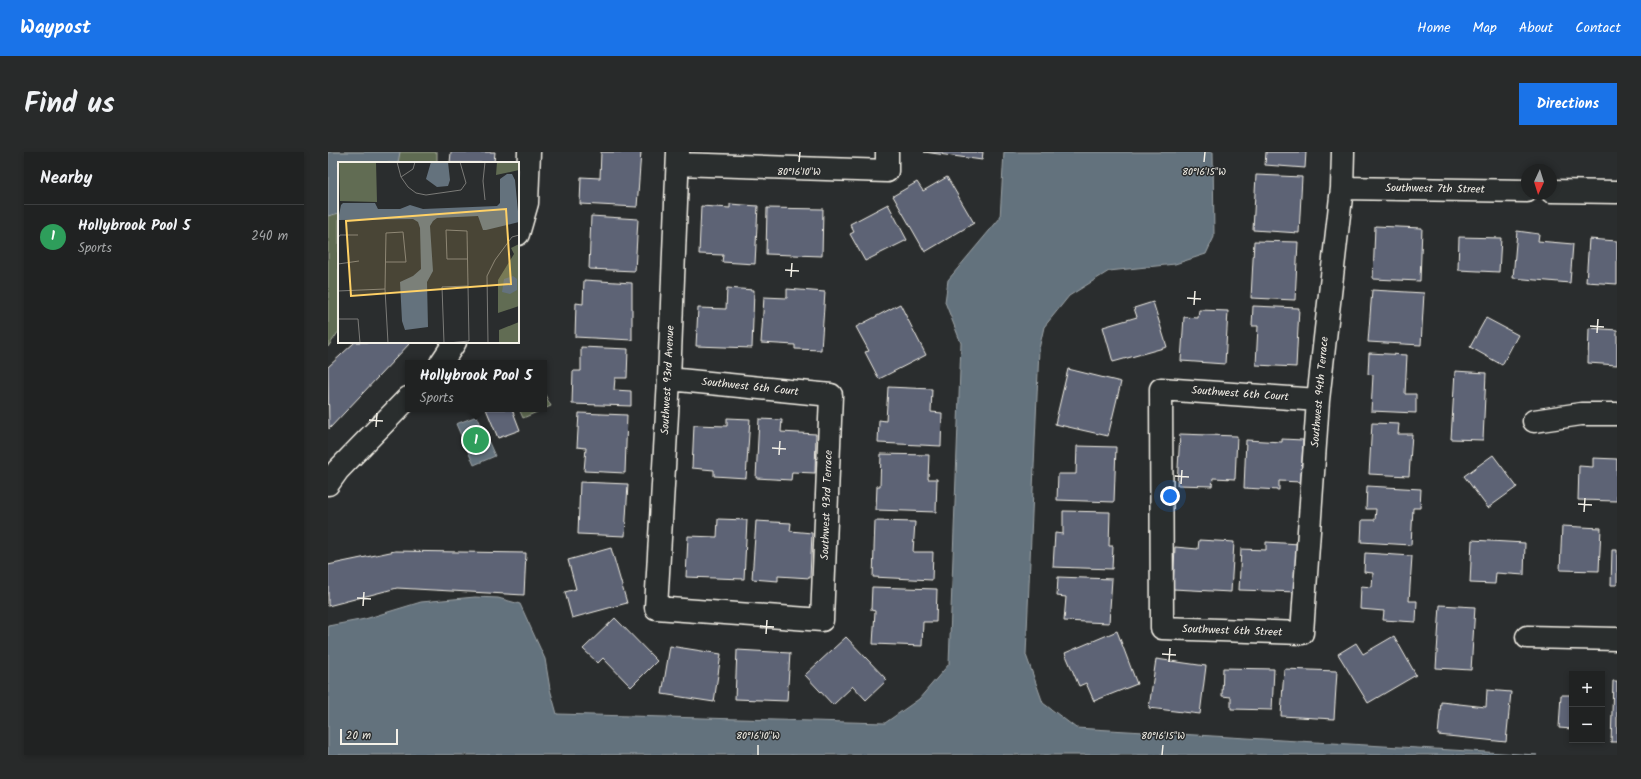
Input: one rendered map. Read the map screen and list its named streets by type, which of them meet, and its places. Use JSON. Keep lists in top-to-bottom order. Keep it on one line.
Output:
{"streets":{"street":["Southwest 7th Street","Southwest 93rd Avenue","Southwest 6th Court","Southwest 94th Terrace","Southwest 93rd Terrace","Southwest 6th Street"]},"crossings":[["Southwest 7th Street","Southwest 94th Terrace"],["Southwest 93rd Avenue","Southwest 6th Court"],["Southwest 93rd Avenue","Southwest 93rd Terrace"],["Southwest 6th Court","Southwest 94th Terrace"],["Southwest 6th Court","Southwest 93rd Terrace"],["Southwest 6th Court","Southwest 6th Street"],["Southwest 94th Terrace","Southwest 6th Street"]],"scale_bar":"20 m","north":"bottom","page":{"header":"Waypost","nav":["Home","Map","About","Contact"],"title":"Find us","buttons":"Directions","heading":"Nearby","list":[{"mark":"1","name":"Hollybrook Pool 5","note":"Sports","value":"240 m"}],"popup":["Hollybrook Pool 5","Sports"],"pins":"1","map_buttons":["+","−"],"scale":"20 m"},"coordinates":["80°16'10\"W","80°16'15\"W"]}
